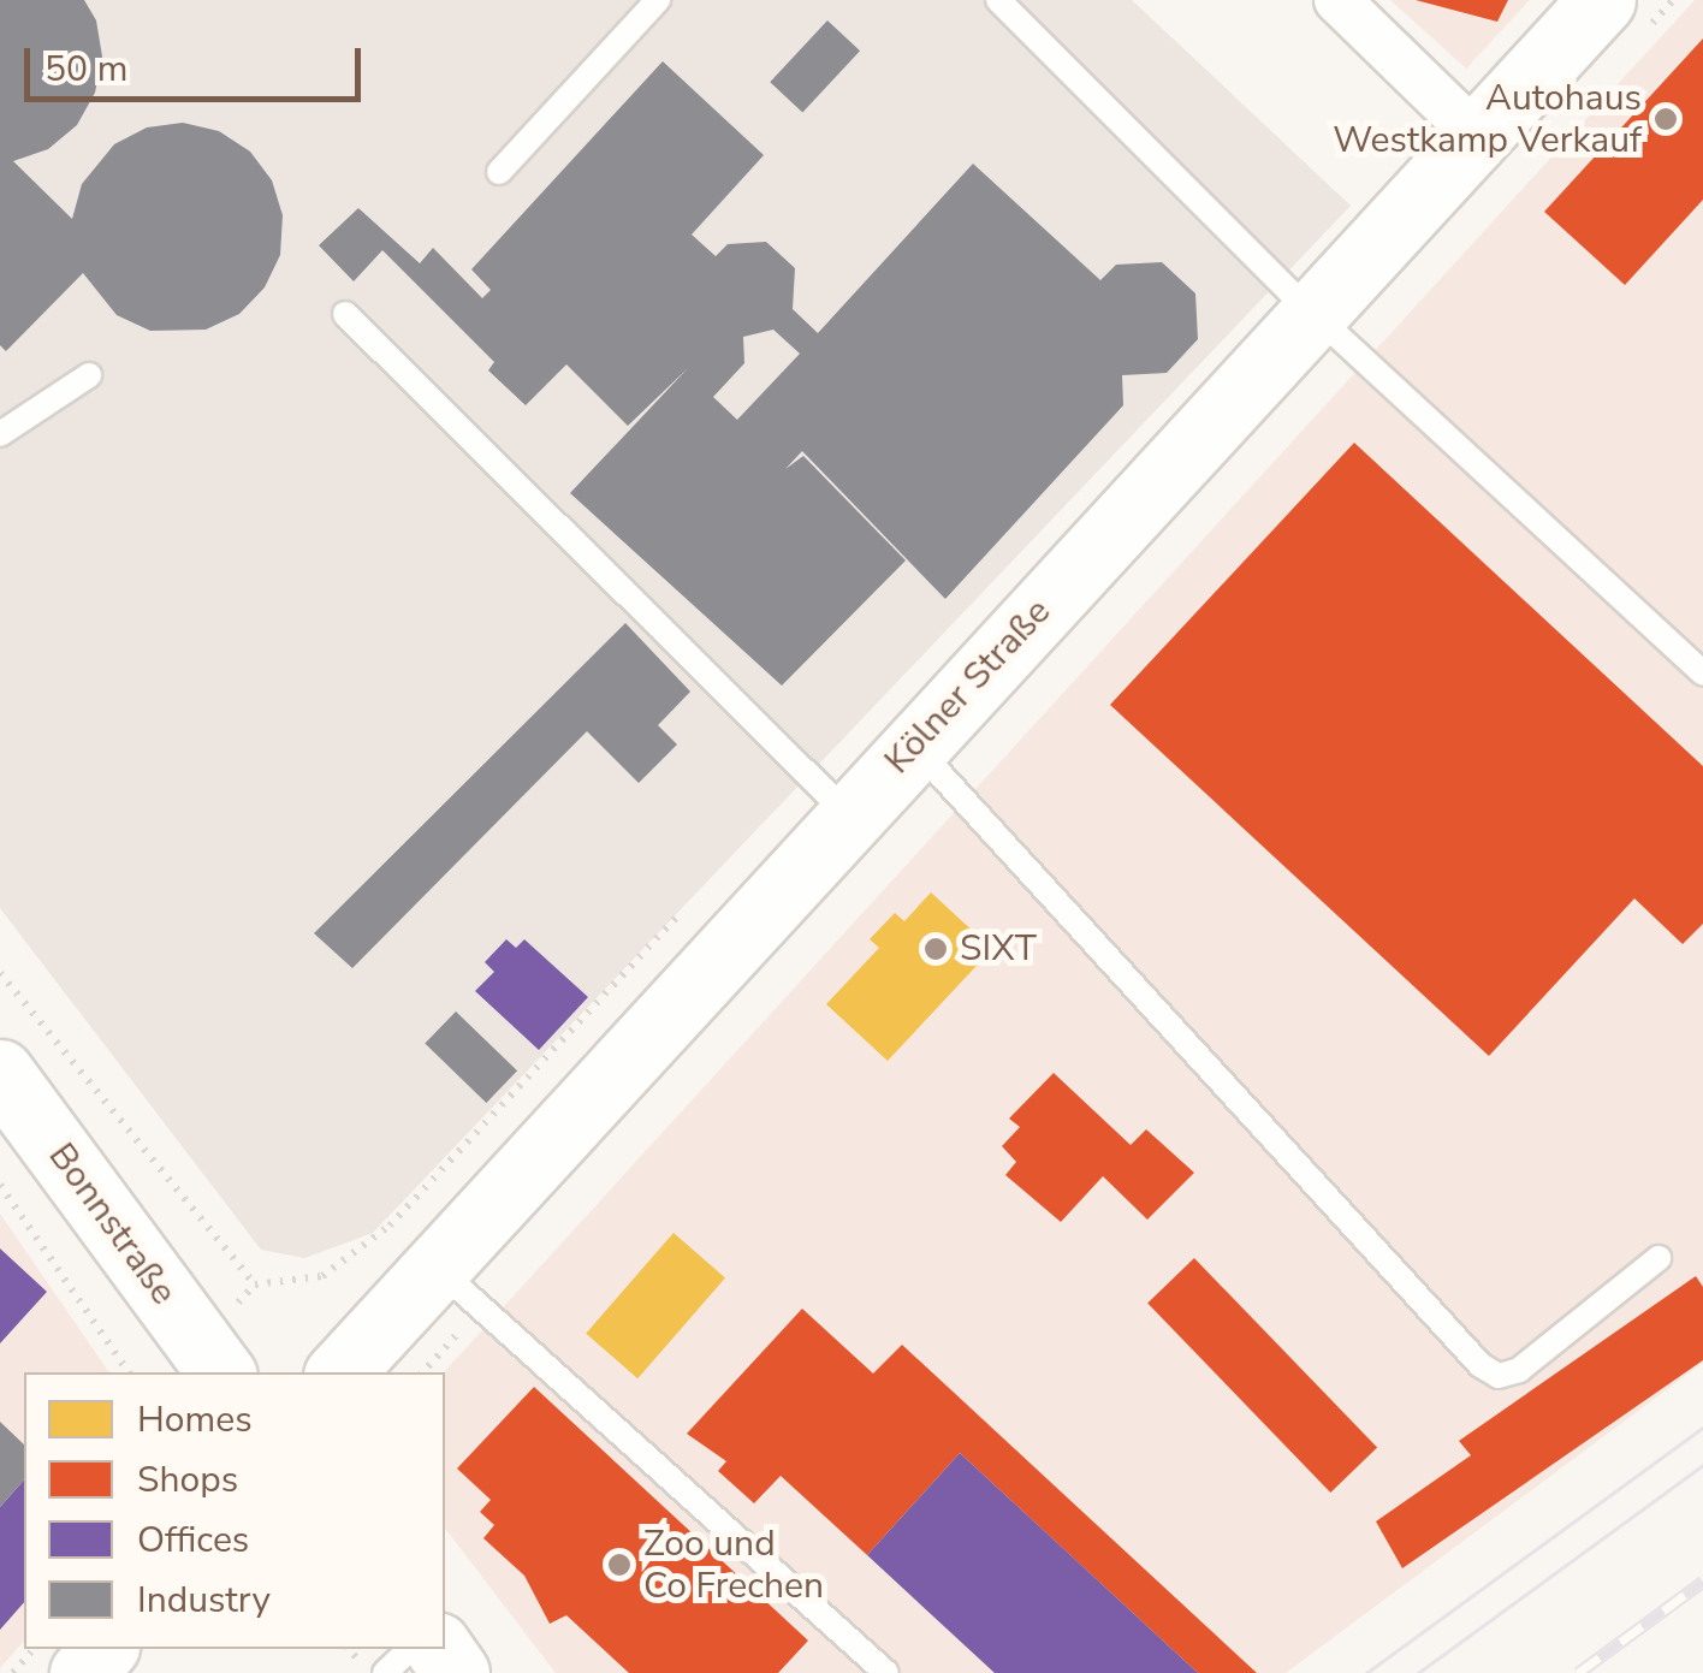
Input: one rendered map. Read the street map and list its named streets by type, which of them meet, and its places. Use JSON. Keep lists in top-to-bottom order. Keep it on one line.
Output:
{"streets":{"main road":["Kölner Straße","Bonnstraße"]},"places":["Autohaus Westkamp Verkauf","SIXT","Zoo und Co Frechen"],"legend":["Homes","Shops","Offices","Industry"],"scale_bar":"50 m"}
